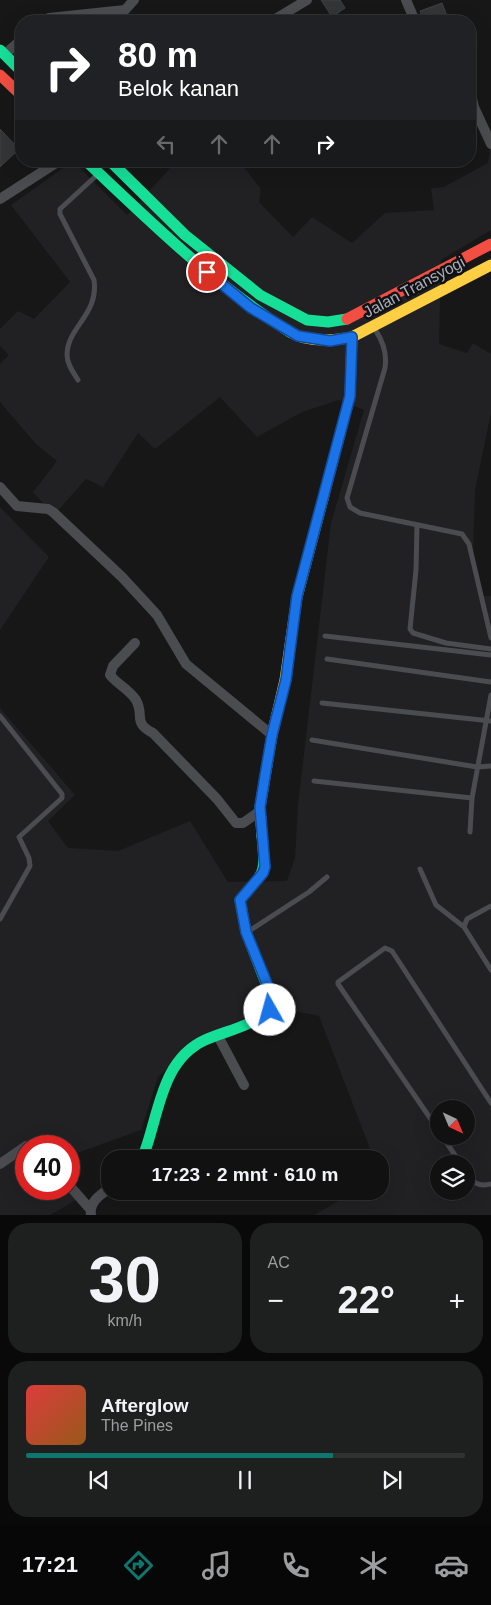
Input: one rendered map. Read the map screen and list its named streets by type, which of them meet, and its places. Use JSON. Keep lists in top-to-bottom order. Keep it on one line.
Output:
{"streets":{"main road":["Jalan Transyogi"]},"north":"bottom right","page":{"turn":["80 m","Belok kanan"],"limit":"40","trip":"17:23 · 2 mnt · 610 m","tile":[["30","km/h"],"AC"],"heat":["−","22°","+"],"song":["Afterglow","The Pines"],"tabs":"17:21"}}
